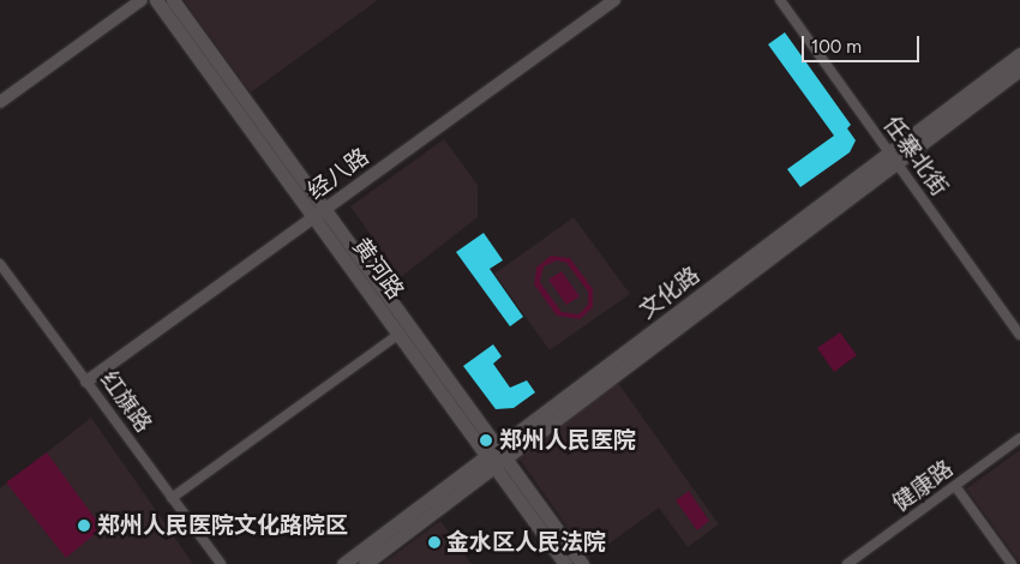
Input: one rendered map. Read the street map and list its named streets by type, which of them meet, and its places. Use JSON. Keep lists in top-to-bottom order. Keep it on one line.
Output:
{"streets":{"main road":["黄河路","文化路"],"street":["任寨北街","经八路","红旗路","健康路"]},"crossings":[["任寨北街","文化路"],["经八路","黄河路"],["经八路","红旗路"],["黄河路","文化路"]],"places":["郑州人民医院","郑州人民医院文化路院区","金水区人民法院"],"scale_bar":"100 m"}
